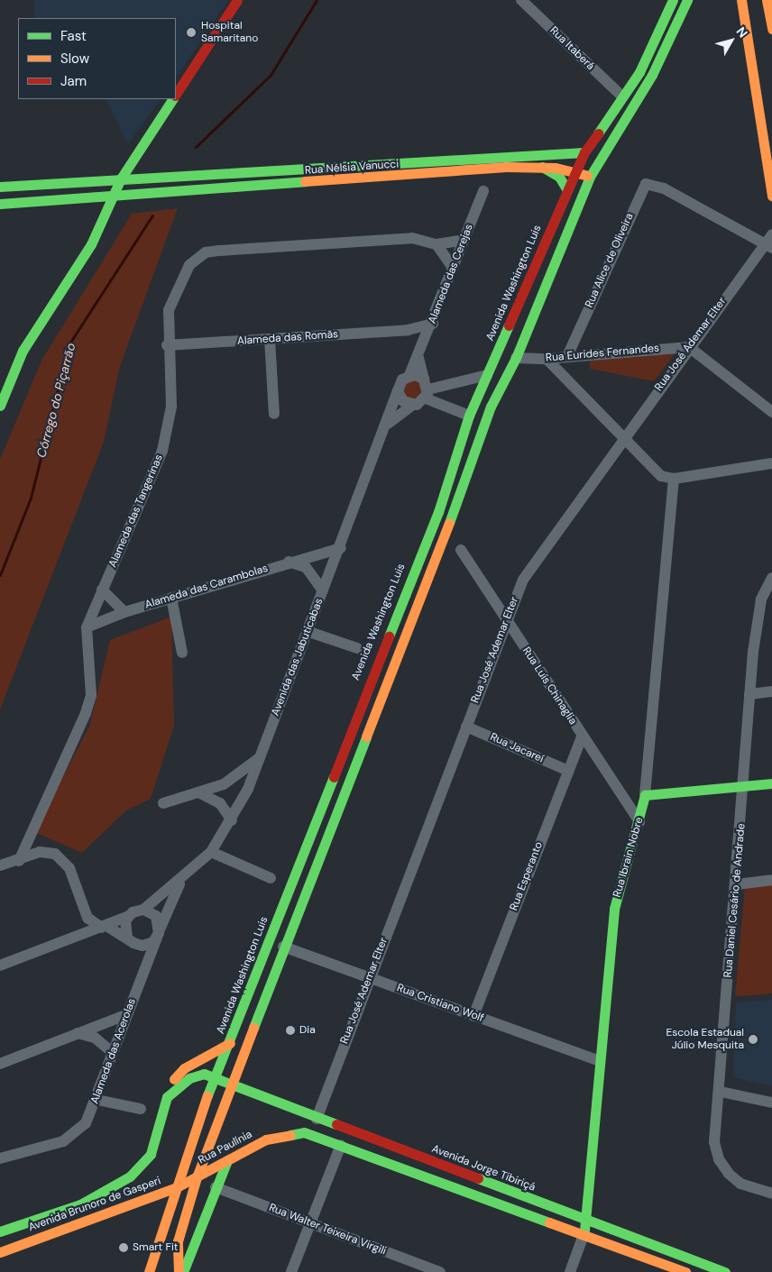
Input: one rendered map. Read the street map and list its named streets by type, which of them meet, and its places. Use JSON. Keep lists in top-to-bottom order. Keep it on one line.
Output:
{"streets":{"main road":["Rua Nélsia Vanucci","Avenida Washington Luis","Rua Ibrain Nobre","Rua Paulínia","Avenida Jorge Tibiriçá","Avenida Brunoro de Gasperi"],"street":["Rua Itaberá","Rua Alice de Oliveira","Alameda das Cerejas","Alameda das Romãs","Rua José Ademar Elter","Rua Eurides Fernandes","Alameda das Tangerinas","Alameda das Carambolas","Avenida das Jabuticabas","Rua Luís Chinaglia","Rua Jacareí","Rua Esperanto","Rua Daniel Cesário de Andrade","Rua Cristiano Wolf","Alameda das Acerolas","Rua Walter Teixeira Virgili"]},"crossings":[["Rua Itaberá","Avenida Washington Luis"],["Rua Nélsia Vanucci","Avenida Washington Luis"],["Rua Alice de Oliveira","Rua José Ademar Elter"],["Rua Alice de Oliveira","Rua Eurides Fernandes"],["Alameda das Cerejas","Alameda das Romãs"],["Alameda das Cerejas","Alameda das Tangerinas"],["Alameda das Cerejas","Avenida das Jabuticabas"],["Avenida Washington Luis","Avenida Brunoro de Gasperi"],["Alameda das Romãs","Alameda das Tangerinas"],["Rua José Ademar Elter","Rua Eurides Fernandes"],["Rua José Ademar Elter","Rua Luís Chinaglia"],["Rua José Ademar Elter","Rua Jacareí"],["Rua José Ademar Elter","Rua Cristiano Wolf"],["Rua José Ademar Elter","Avenida Jorge Tibiriçá"],["Alameda das Tangerinas","Alameda das Carambolas"],["Alameda das Carambolas","Avenida das Jabuticabas"],["Avenida das Jabuticabas","Alameda das Acerolas"],["Rua Luís Chinaglia","Rua Ibrain Nobre"],["Rua Luís Chinaglia","Rua Esperanto"],["Rua Jacareí","Rua Esperanto"],["Rua Ibrain Nobre","Rua Cristiano Wolf"],["Rua Ibrain Nobre","Avenida Jorge Tibiriçá"],["Rua Esperanto","Rua Cristiano Wolf"],["Rua Paulínia","Avenida Brunoro de Gasperi"]],"water":["Córrego do Piçarrão"],"places":["Hospital Samaritano","Dia","Escola Estadual Júlio Mesquita","Smart Fit"],"legend":["Fast","Slow","Jam"],"north":"top right"}
